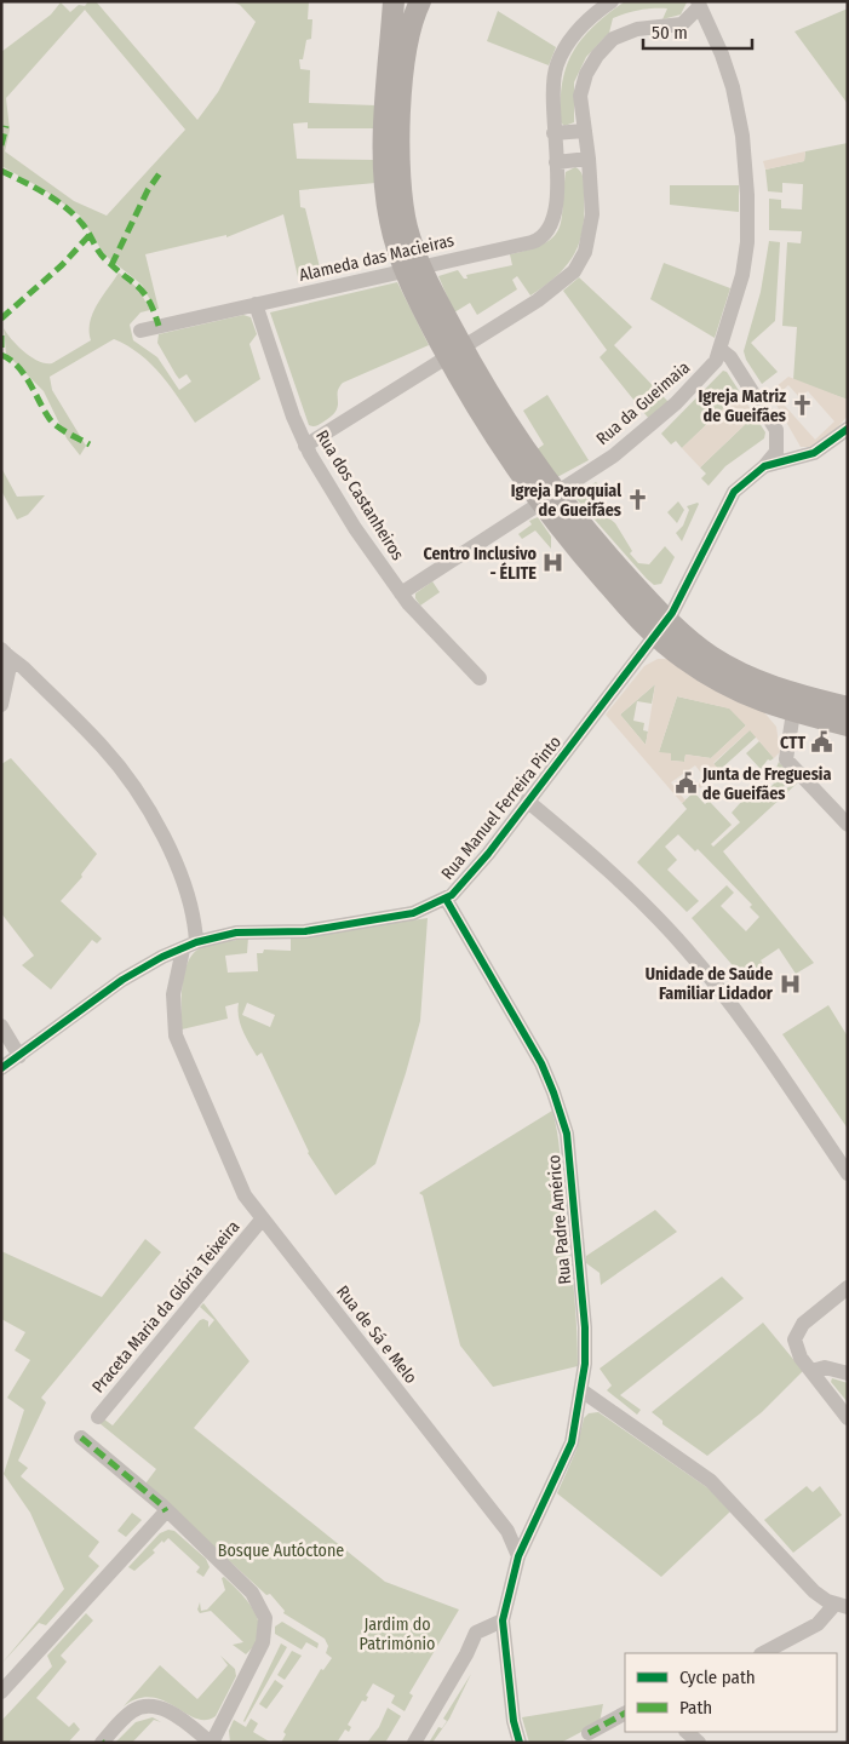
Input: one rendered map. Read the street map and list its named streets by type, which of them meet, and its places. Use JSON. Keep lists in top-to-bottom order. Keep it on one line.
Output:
{"streets":{"street":["Alameda das Macieiras","Rua da Gueimaia","Rua dos Castanheiros","Rua Manuel Ferreira Pinto","Rua Padre Américo","Praceta Maria da Glória Teixeira","Rua de Sá e Melo"]},"crossings":[["Alameda das Macieiras","Rua dos Castanheiros"],["Rua da Gueimaia","Rua dos Castanheiros"],["Rua Manuel Ferreira Pinto","Rua Padre Américo"],["Rua Manuel Ferreira Pinto","Rua de Sá e Melo"],["Rua Padre Américo","Rua de Sá e Melo"],["Praceta Maria da Glória Teixeira","Rua de Sá e Melo"]],"parks":["Bosque Autóctone","Jardim do Património"],"places":{"church":["Igreja Matriz de Gueifães","Igreja Paroquial de Gueifães"],"hospital":["Centro Inclusivo - ÉLITE","Unidade de Saúde Familiar Lidador"],"public building":["CTT","Junta de Freguesia de Gueifães"]},"legend":["Cycle path","Path"],"scale_bar":"50 m"}
